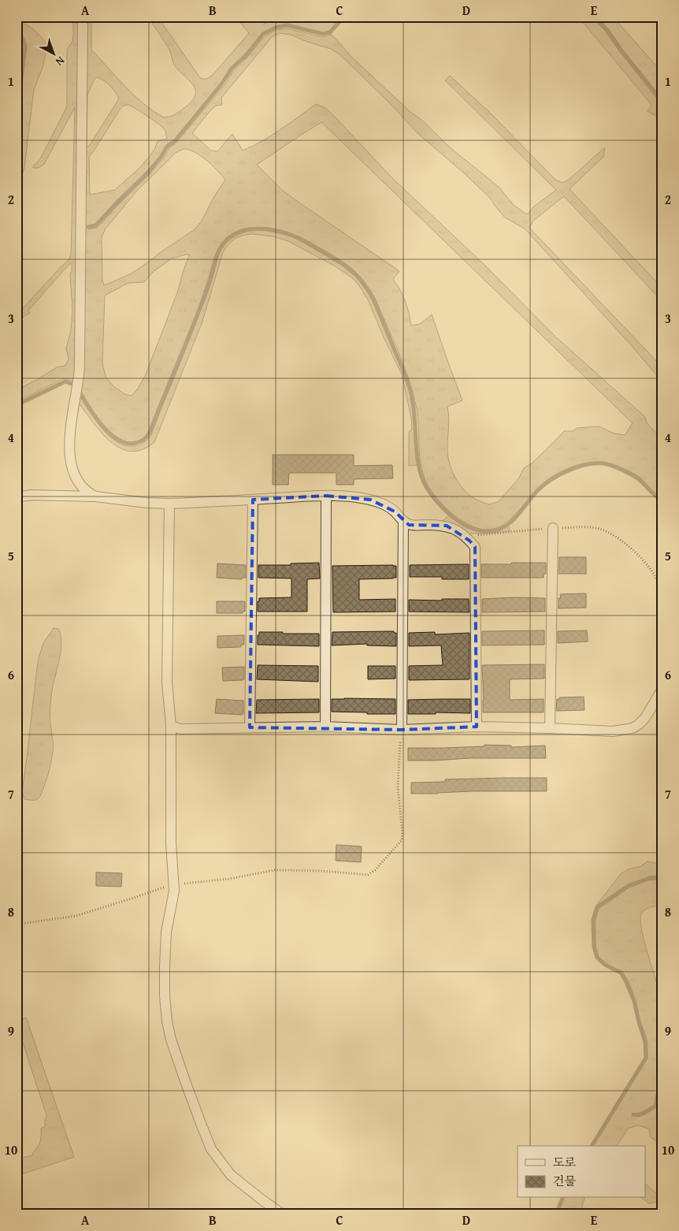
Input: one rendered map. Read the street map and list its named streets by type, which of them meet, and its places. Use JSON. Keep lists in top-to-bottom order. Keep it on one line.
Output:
{"legend":["도로","건물"],"north":"bottom right","grid":{"columns":["A","B","C","D","E"],"rows":["1","2","3","4","5","6","7","8","9","10"]}}
